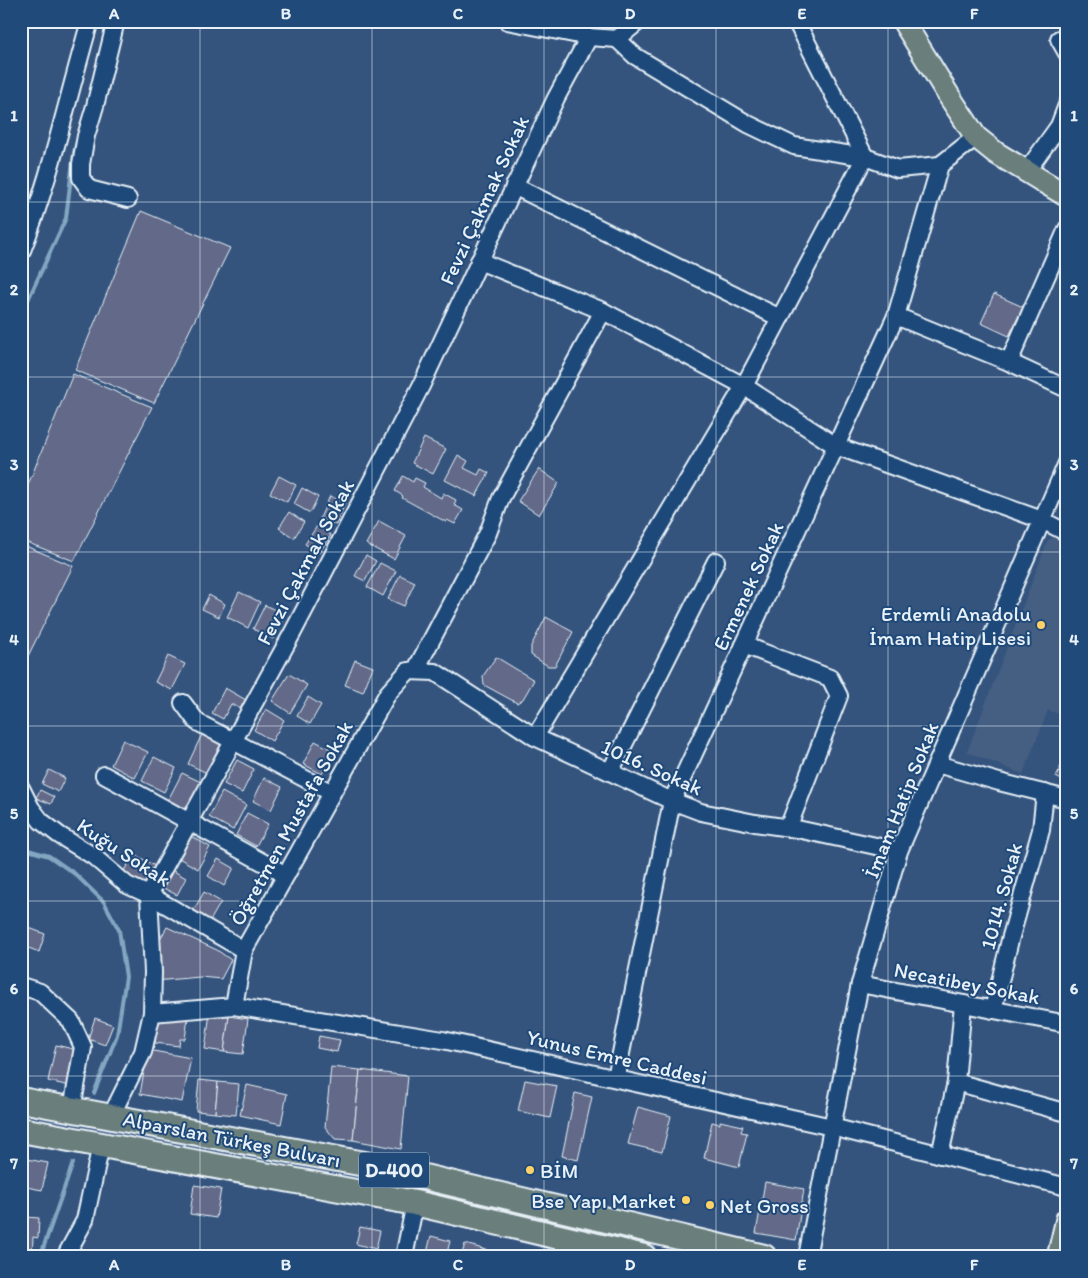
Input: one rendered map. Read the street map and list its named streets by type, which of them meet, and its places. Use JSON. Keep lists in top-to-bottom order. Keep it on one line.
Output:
{"streets":{"highway":["Alparslan Türkeş Bulvarı","D-400"],"street":["Fevzi Çakmak Sokak","Ermenek Sokak","1016. Sokak","İmam Hatip Sokak","Öğretmen Mustafa Sokak","Kuğu Sokak","1014. Sokak","Necatibey Sokak","Yunus Emre Caddesi"]},"crossings":[["Fevzi Çakmak Sokak","Kuğu Sokak"],["Ermenek Sokak","1016. Sokak"],["Ermenek Sokak","Yunus Emre Caddesi"],["1016. Sokak","İmam Hatip Sokak"],["1016. Sokak","Öğretmen Mustafa Sokak"],["İmam Hatip Sokak","Necatibey Sokak"],["İmam Hatip Sokak","Yunus Emre Caddesi"],["Öğretmen Mustafa Sokak","Kuğu Sokak"],["Öğretmen Mustafa Sokak","Yunus Emre Caddesi"],["1014. Sokak","Necatibey Sokak"]],"places":["Erdemli Anadolu İmam Hatip Lisesi","BİM","Bse Yapı Market","Net Gross"],"grid":{"columns":["A","B","C","D","E","F"],"rows":["1","2","3","4","5","6","7"]}}
